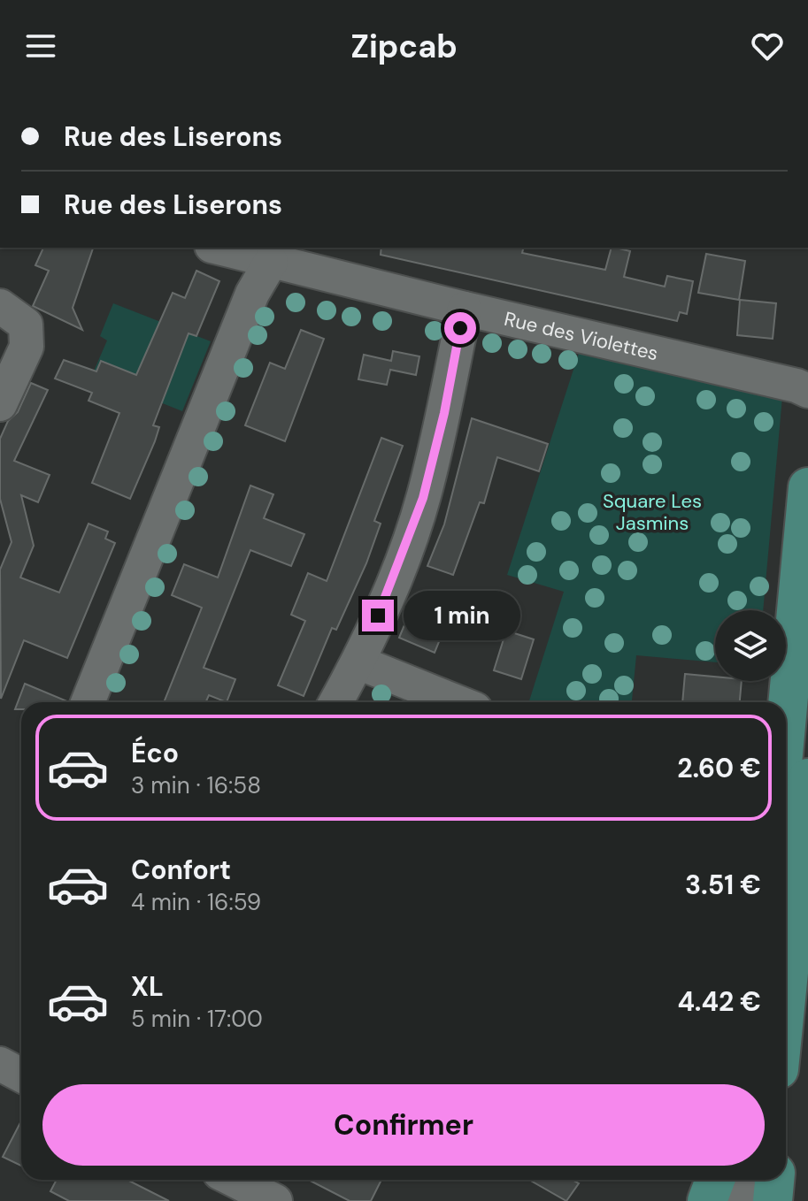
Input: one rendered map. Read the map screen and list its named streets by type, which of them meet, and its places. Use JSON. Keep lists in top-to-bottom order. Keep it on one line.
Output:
{"streets":{"street":["Rue des Violettes"]},"parks":["Square Les Jasmins"],"page":{"header":"Zipcab","banner":["Rue des Liserons","Rue des Liserons"],"bubble":"1 min","list":[{"name":"Éco","note":"3 min · 16:58","value":"2.60 €"},{"name":"Confort","note":"4 min · 16:59","value":"3.51 €"},{"name":"XL","note":"5 min · 17:00","value":"4.42 €"}],"buttons":"Confirmer"}}
